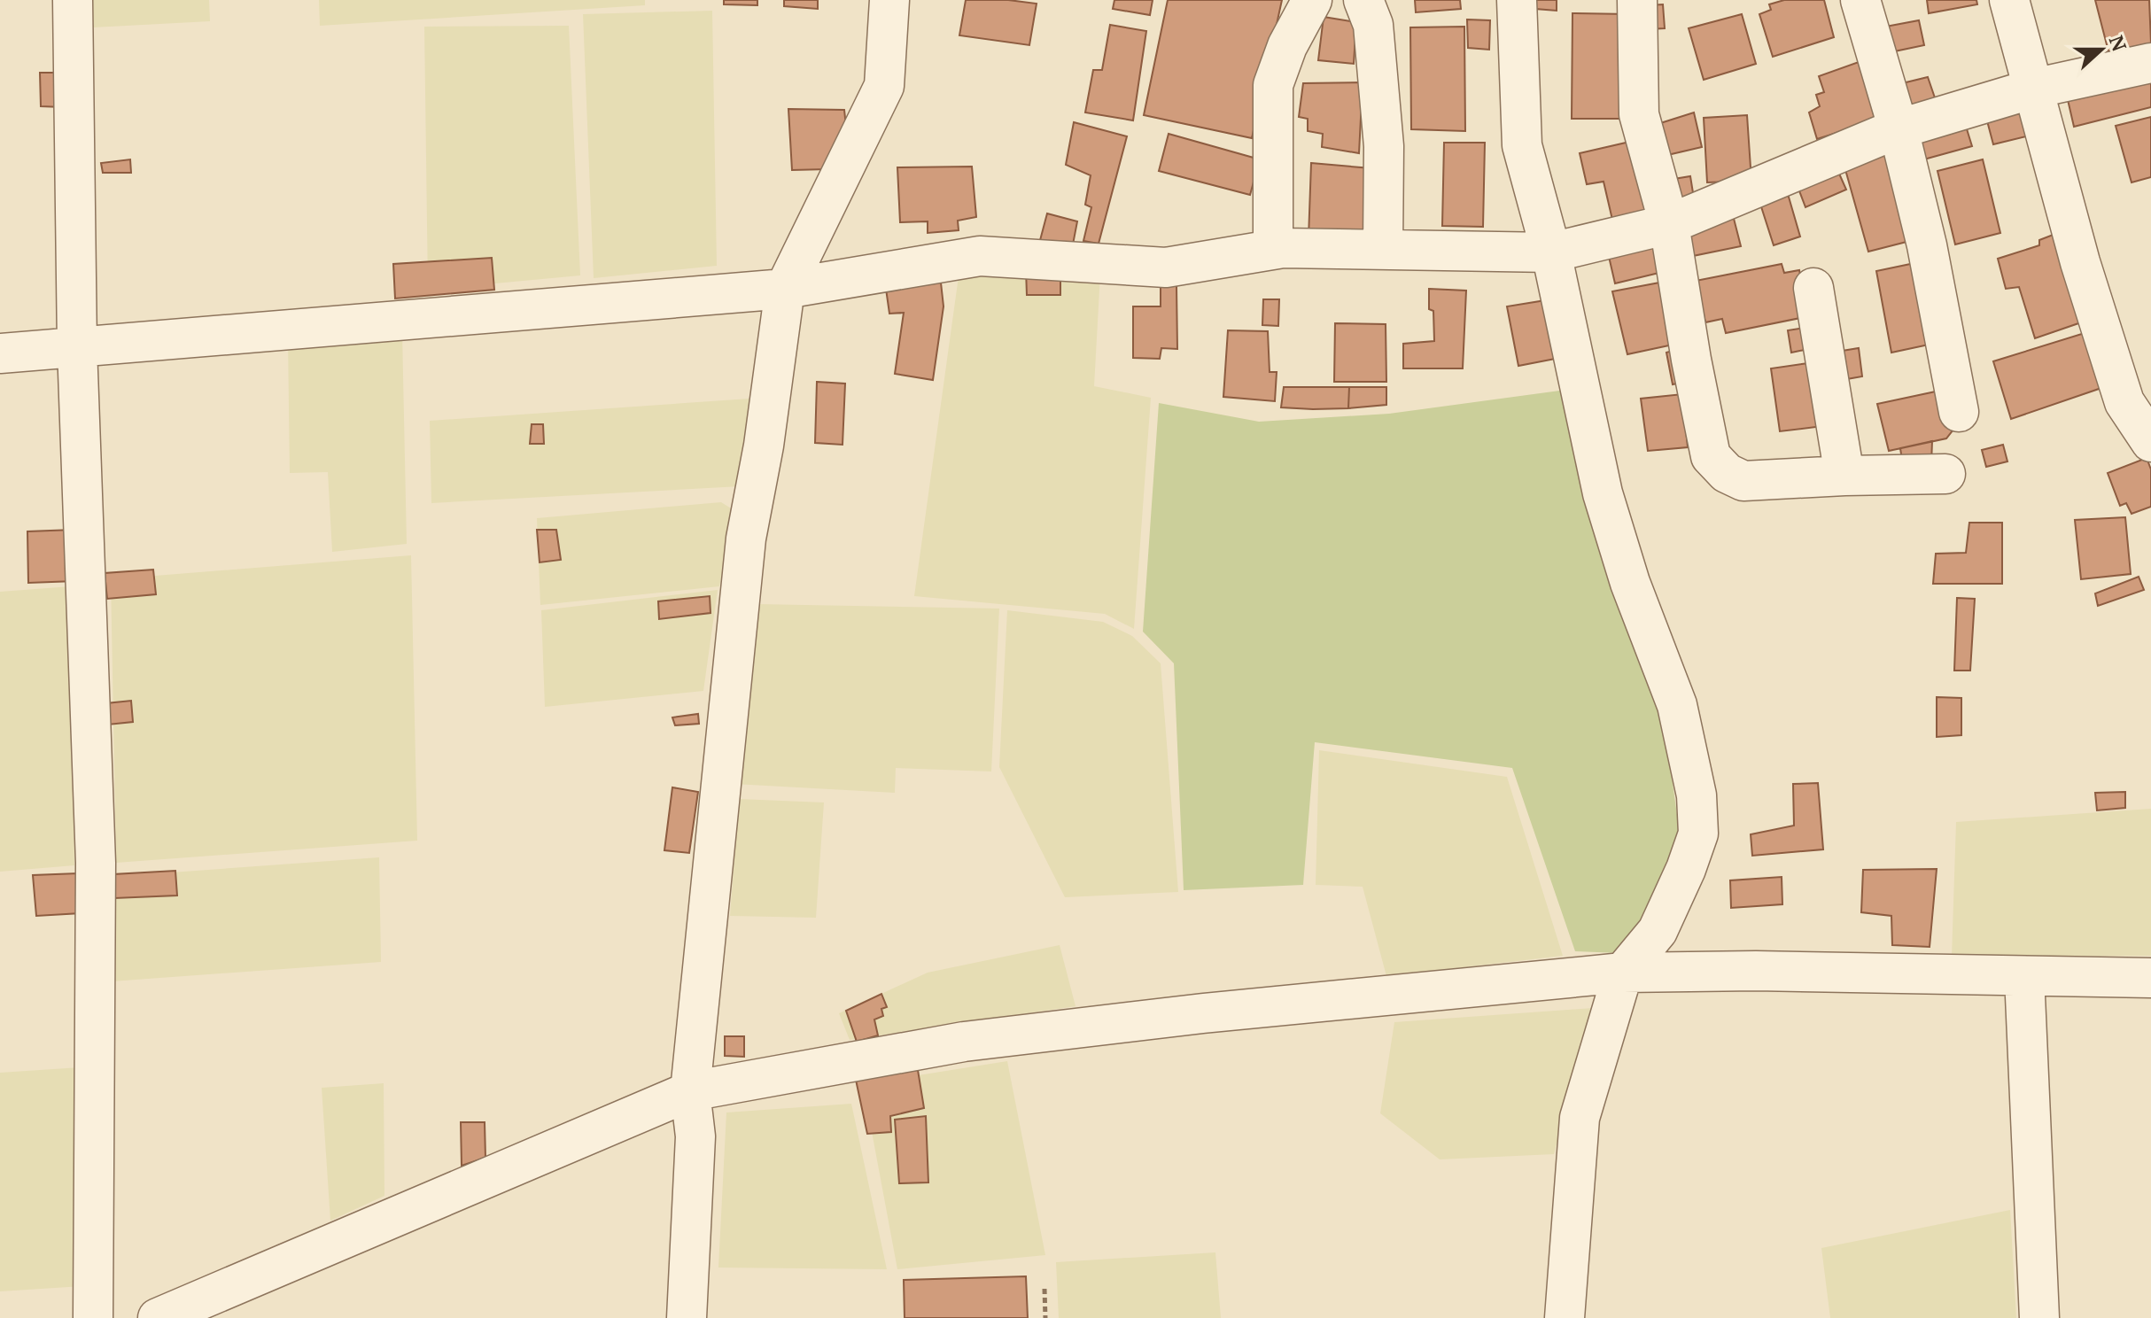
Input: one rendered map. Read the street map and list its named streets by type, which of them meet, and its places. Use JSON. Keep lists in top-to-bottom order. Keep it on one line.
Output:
{"north":"right"}
